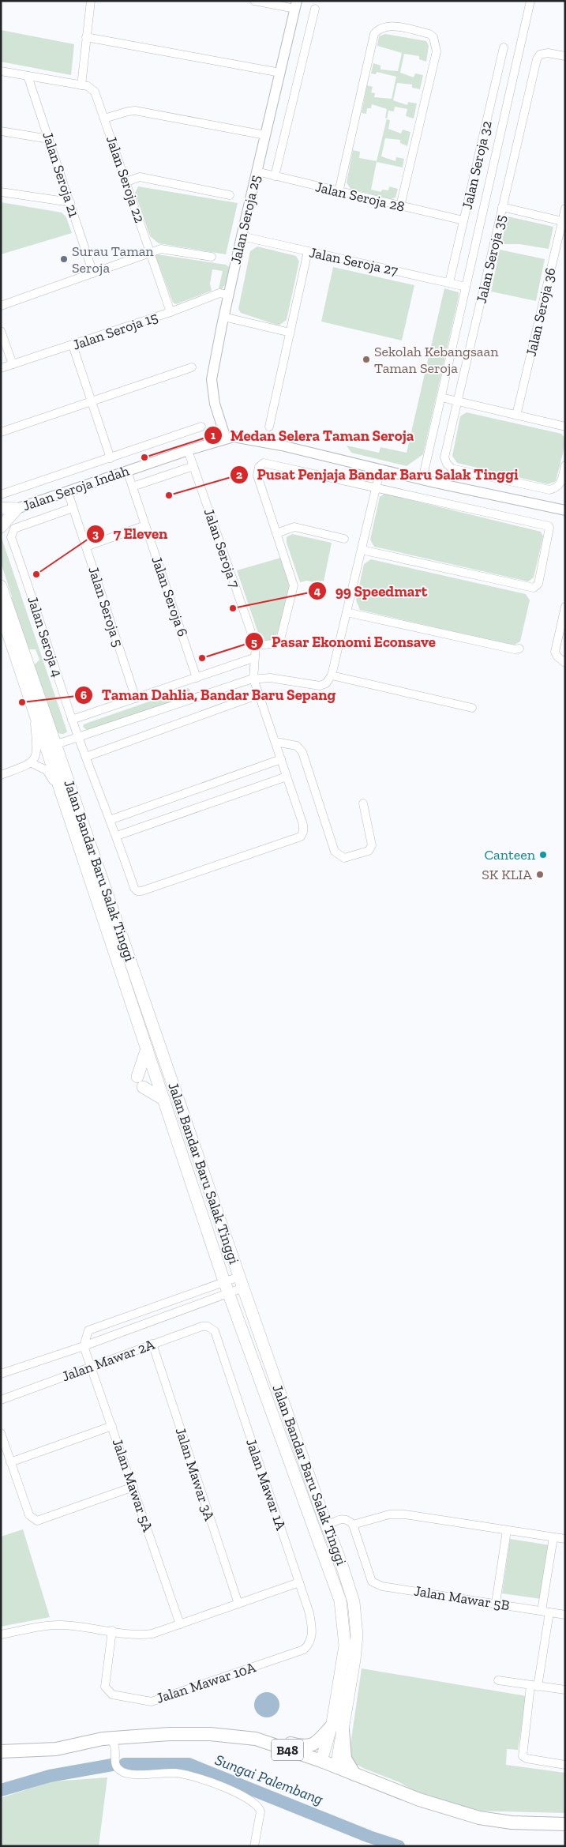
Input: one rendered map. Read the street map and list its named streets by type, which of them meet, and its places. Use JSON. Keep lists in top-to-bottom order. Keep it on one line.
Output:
{"streets":{"main road":["Jalan Bandar Baru Salak Tinggi","B48"],"street":["Jalan Seroja 32","Jalan Seroja 21","Jalan Seroja 22","Jalan Seroja 28","Jalan Seroja 25","Jalan Seroja 35","Jalan Seroja 27","Jalan Seroja 36","Jalan Seroja 15","Jalan Seroja Indah","Jalan Seroja 7","Jalan Seroja 6","Jalan Seroja 5","Jalan Seroja 4","Jalan Mawar 2A","Jalan Mawar 3A","Jalan Mawar 1A","Jalan Mawar 5A","Jalan Mawar 5B","Jalan Mawar 10A"]},"crossings":[["Jalan Seroja 32","Jalan Seroja 28"],["Jalan Seroja 32","Jalan Seroja 27"],["Jalan Seroja 22","Jalan Seroja 15"],["Jalan Seroja 28","Jalan Seroja 25"],["Jalan Seroja 25","Jalan Seroja 27"],["Jalan Seroja 25","Jalan Seroja 15"],["Jalan Seroja 25","Jalan Seroja Indah"],["Jalan Seroja Indah","Jalan Seroja 7"],["Jalan Seroja Indah","Jalan Seroja 6"],["Jalan Seroja Indah","Jalan Seroja 5"],["Jalan Seroja 5","Jalan Seroja 4"],["Jalan Bandar Baru Salak Tinggi","B48"],["Jalan Mawar 2A","Jalan Mawar 3A"],["Jalan Mawar 2A","Jalan Mawar 1A"],["Jalan Mawar 2A","Jalan Mawar 5A"],["Jalan Mawar 1A","Jalan Mawar 10A"]],"water":["Sungai Palembang"],"places":["Surau Taman Seroja","Sekolah Kebangsaan Taman Seroja","Medan Selera Taman Seroja","Pusat Penjaja Bandar Baru Salak Tinggi","7 Eleven","99 Speedmart","Pasar Ekonomi Econsave","Taman Dahlia, Bandar Baru Sepang","Canteen","SK KLIA"]}
